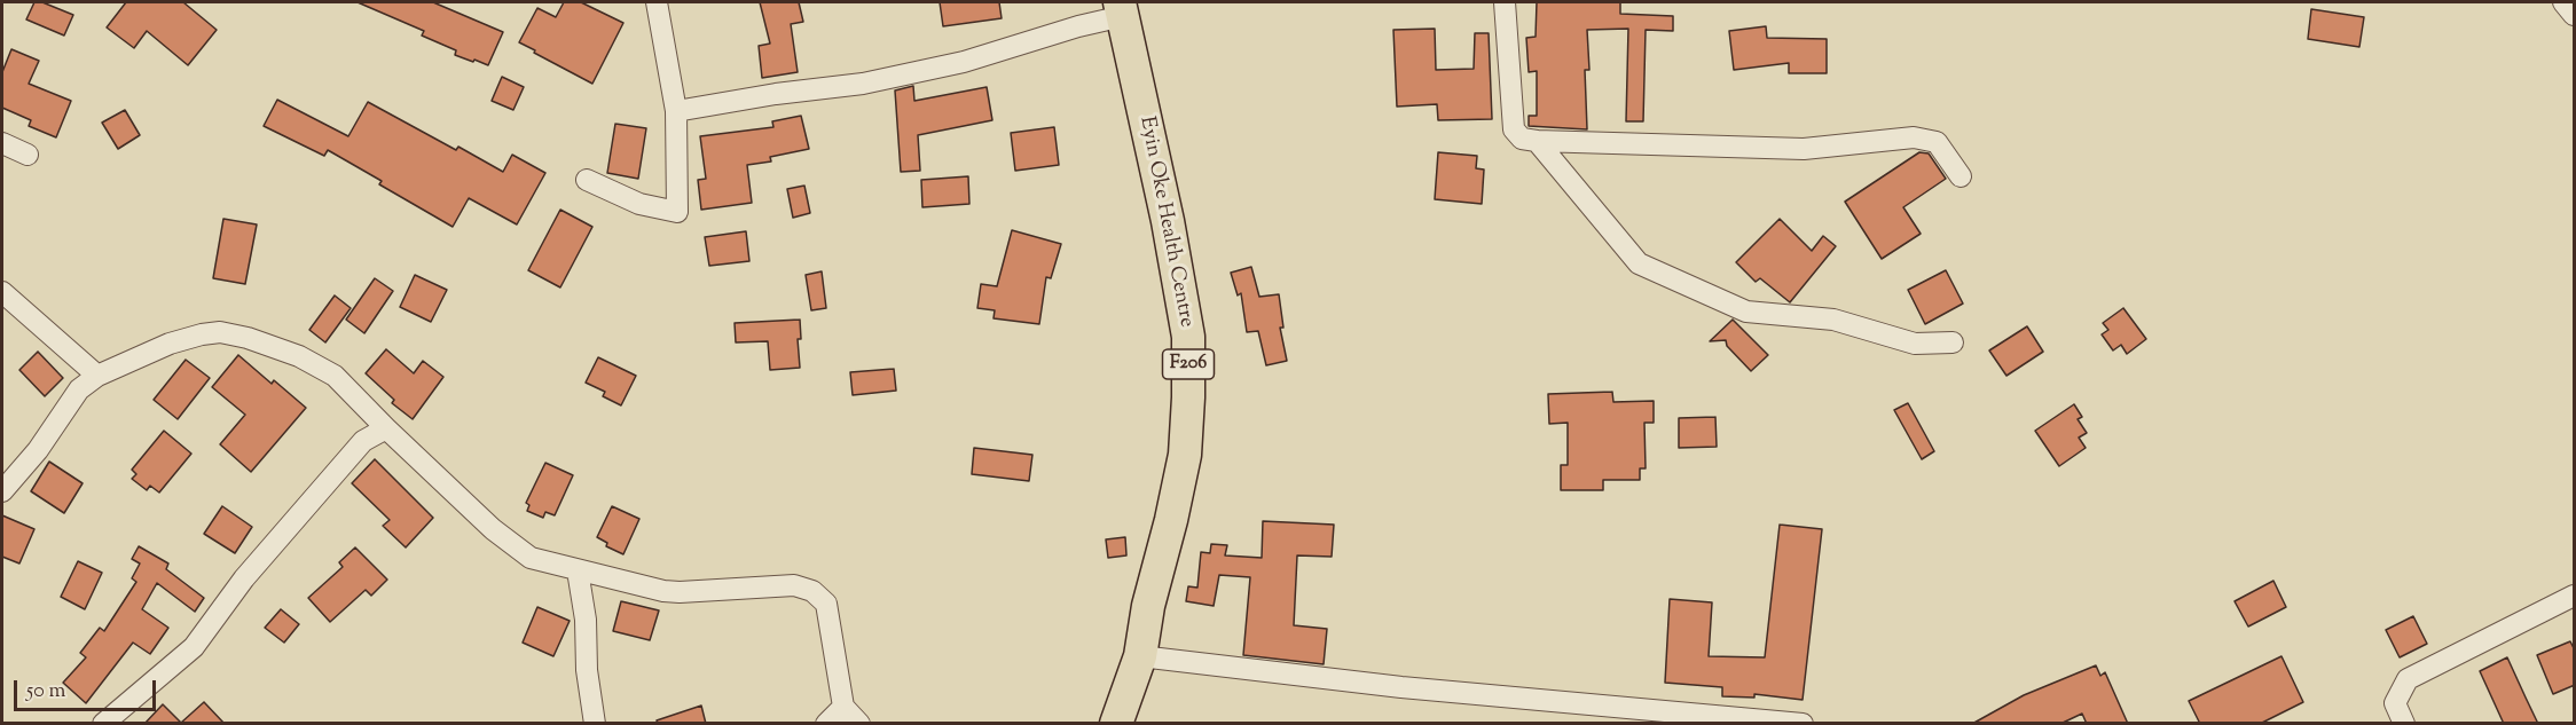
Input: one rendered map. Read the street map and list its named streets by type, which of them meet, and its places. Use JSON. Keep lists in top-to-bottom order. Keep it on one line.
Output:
{"streets":{"main road":["Eyin Oke Health Centre","F206"]},"scale_bar":"50 m"}
